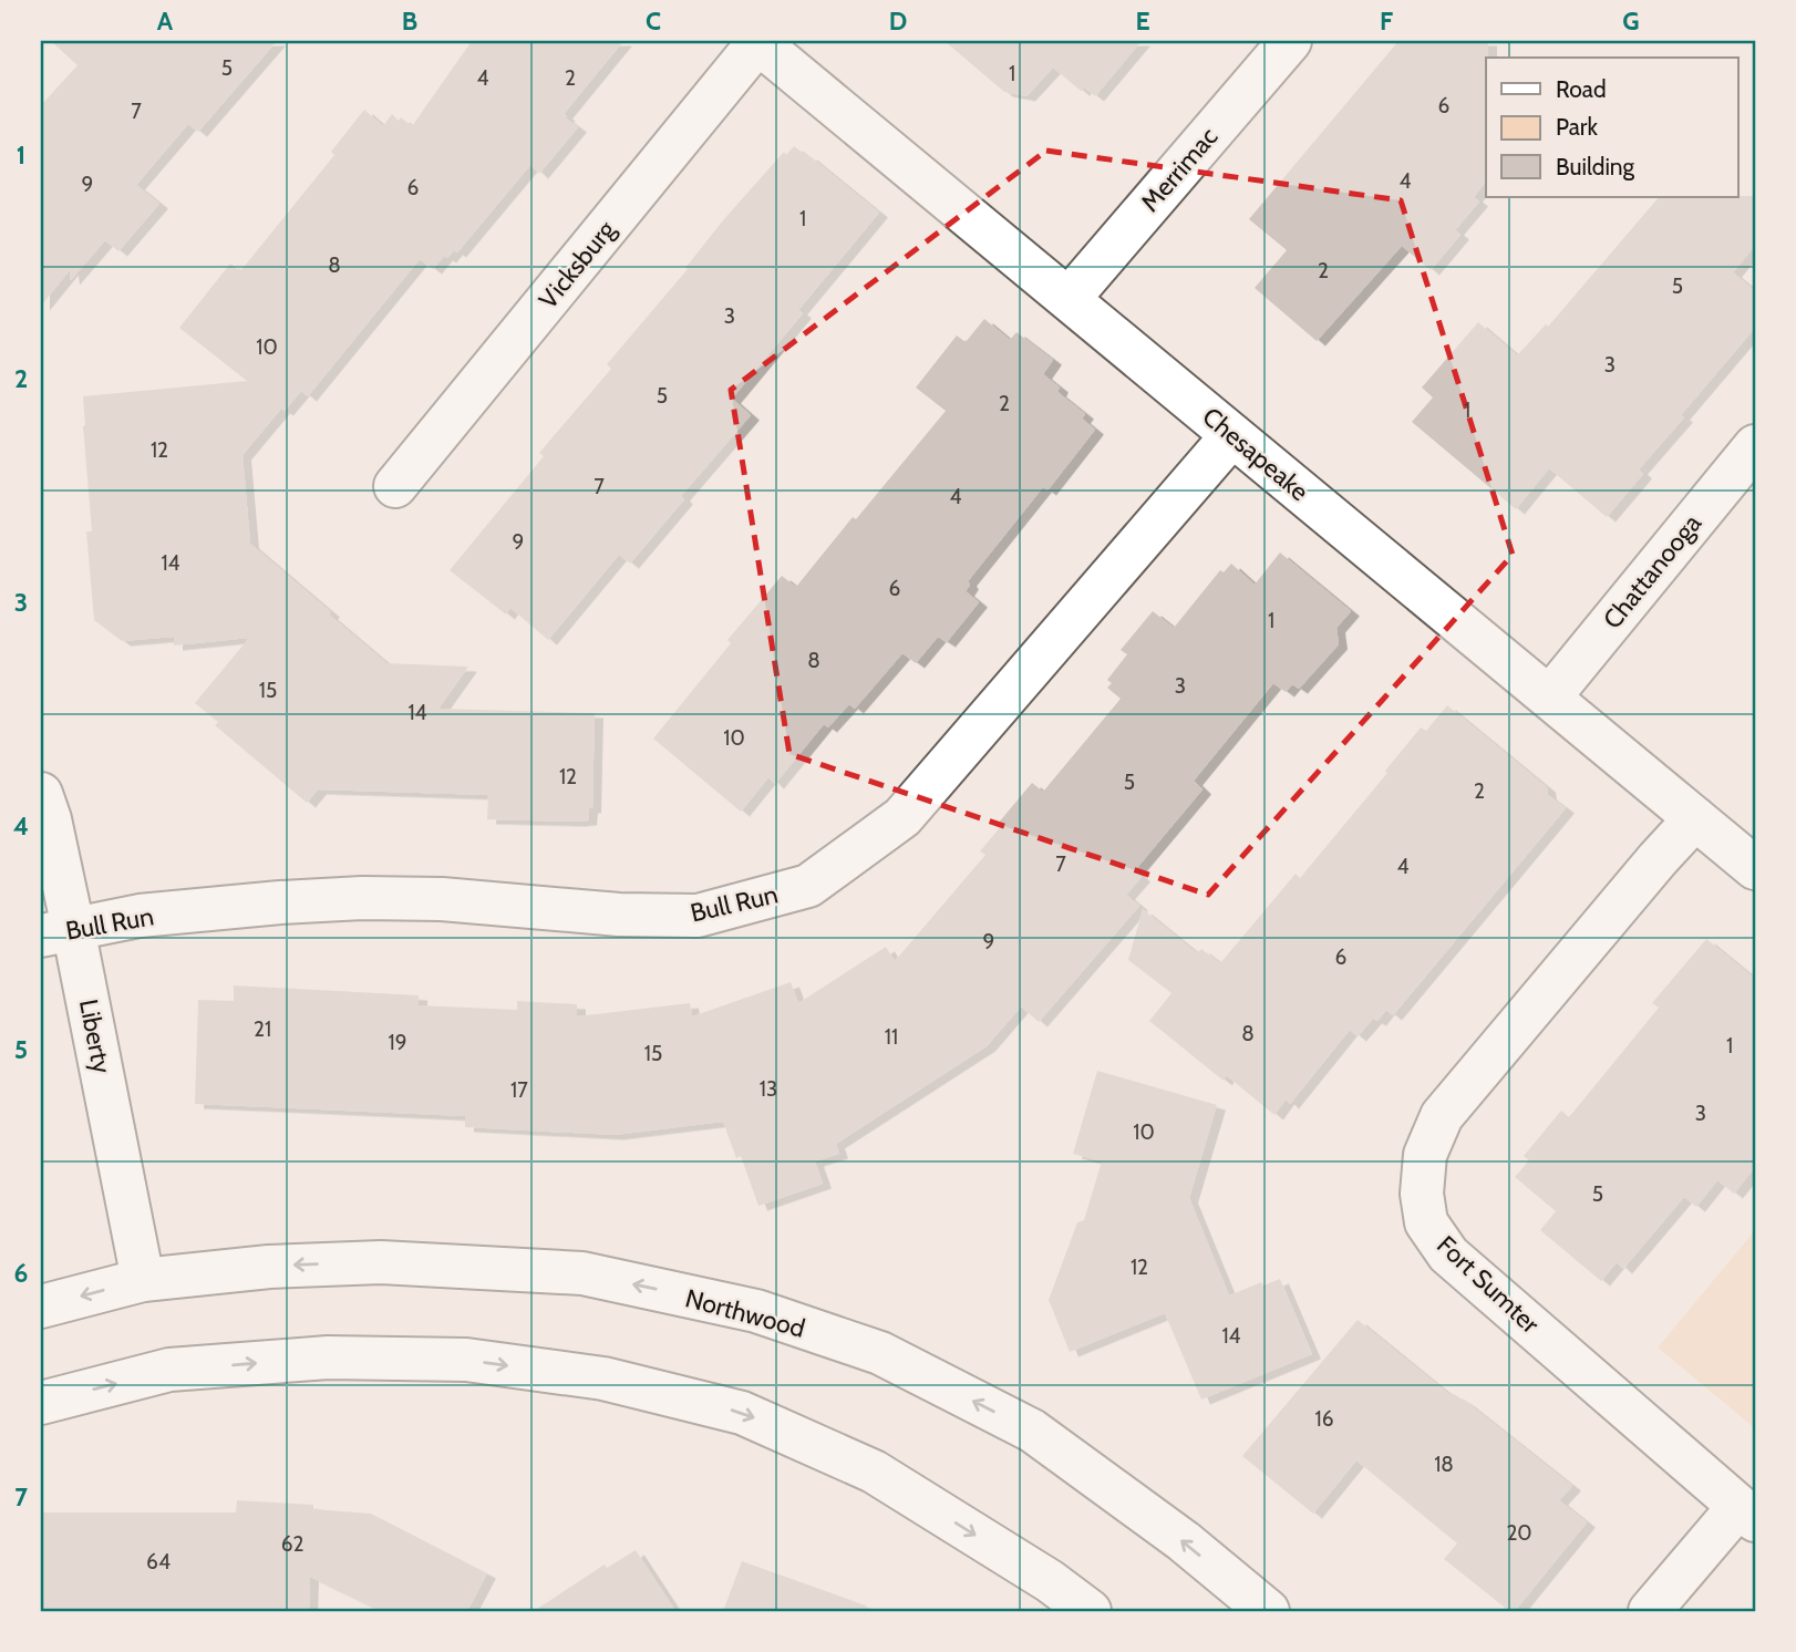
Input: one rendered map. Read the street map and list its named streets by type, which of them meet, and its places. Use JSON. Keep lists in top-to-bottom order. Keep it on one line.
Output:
{"streets":{"street":["Merrimac","Vicksburg","Chesapeake","Chattanooga","Bull Run","Liberty","Fort Sumter","Northwood"]},"crossings":[["Merrimac","Chesapeake"],["Vicksburg","Chesapeake"],["Chesapeake","Chattanooga"],["Chesapeake","Bull Run"],["Chesapeake","Fort Sumter"],["Bull Run","Liberty"],["Liberty","Northwood"]],"house_numbers":["5","1","4","2","6","7","4","9","6","1","8","2","5","3","10","3","5","2","1","12","7","4","9","14","6","1","8","3","15","14","10","12","5","2","7","4","9","6","21","8","11","19","1","15","13","17","3","10","5","12","14","16","18","20","62","64"],"legend":["Road","Park","Building"],"grid":{"columns":["A","B","C","D","E","F","G"],"rows":["1","2","3","4","5","6","7"]}}
